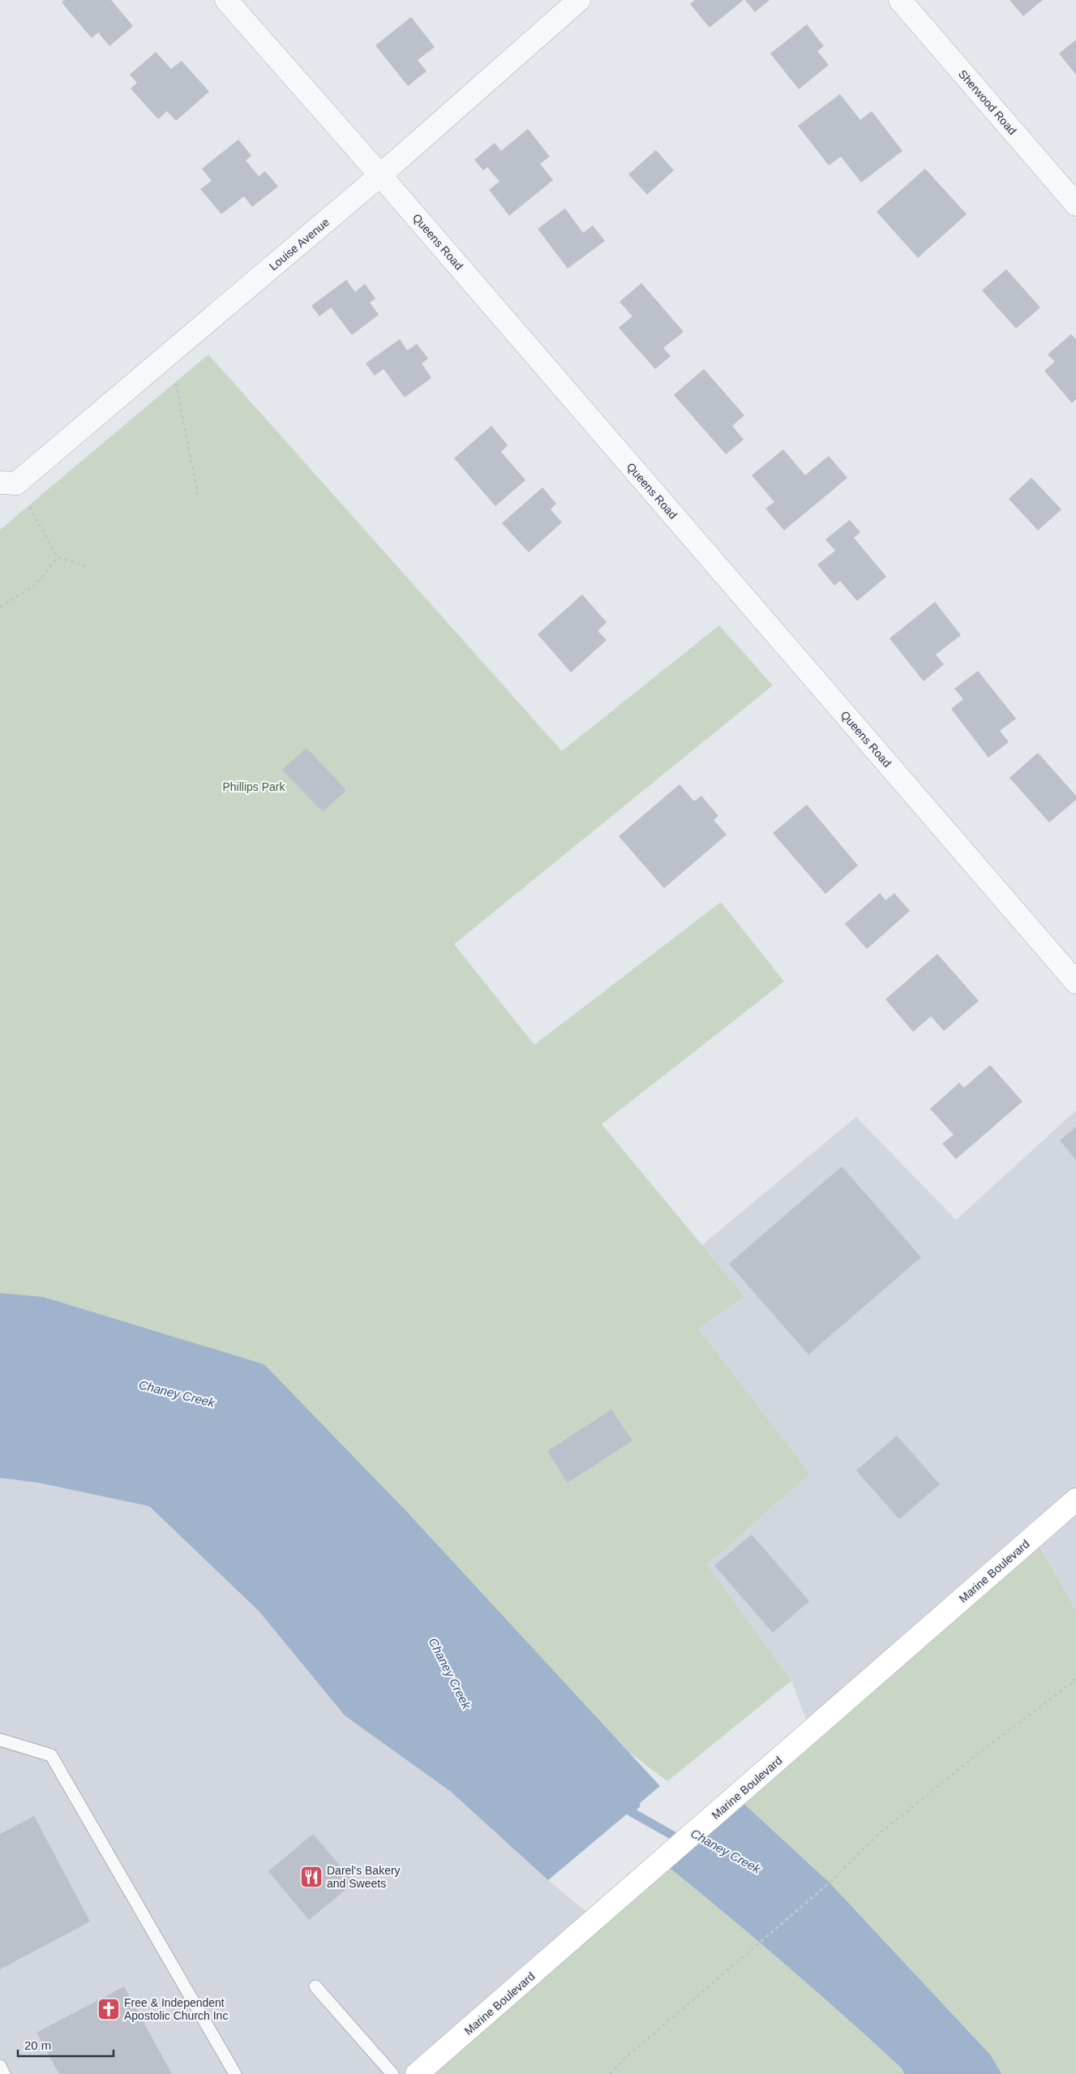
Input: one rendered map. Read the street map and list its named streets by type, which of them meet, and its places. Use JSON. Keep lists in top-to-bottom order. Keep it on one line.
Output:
{"streets":{"main road":["Marine Boulevard"],"street":["Sherwood Road","Queens Road","Louise Avenue"]},"crossings":[["Queens Road","Louise Avenue"]],"water":["Chaney Creek"],"parks":["Phillips Park"],"places":{"restaurant":["Darel's Bakery and Sweets"],"church":["Free & Independent Apostolic Church Inc"]},"scale_bar":"20 m"}
